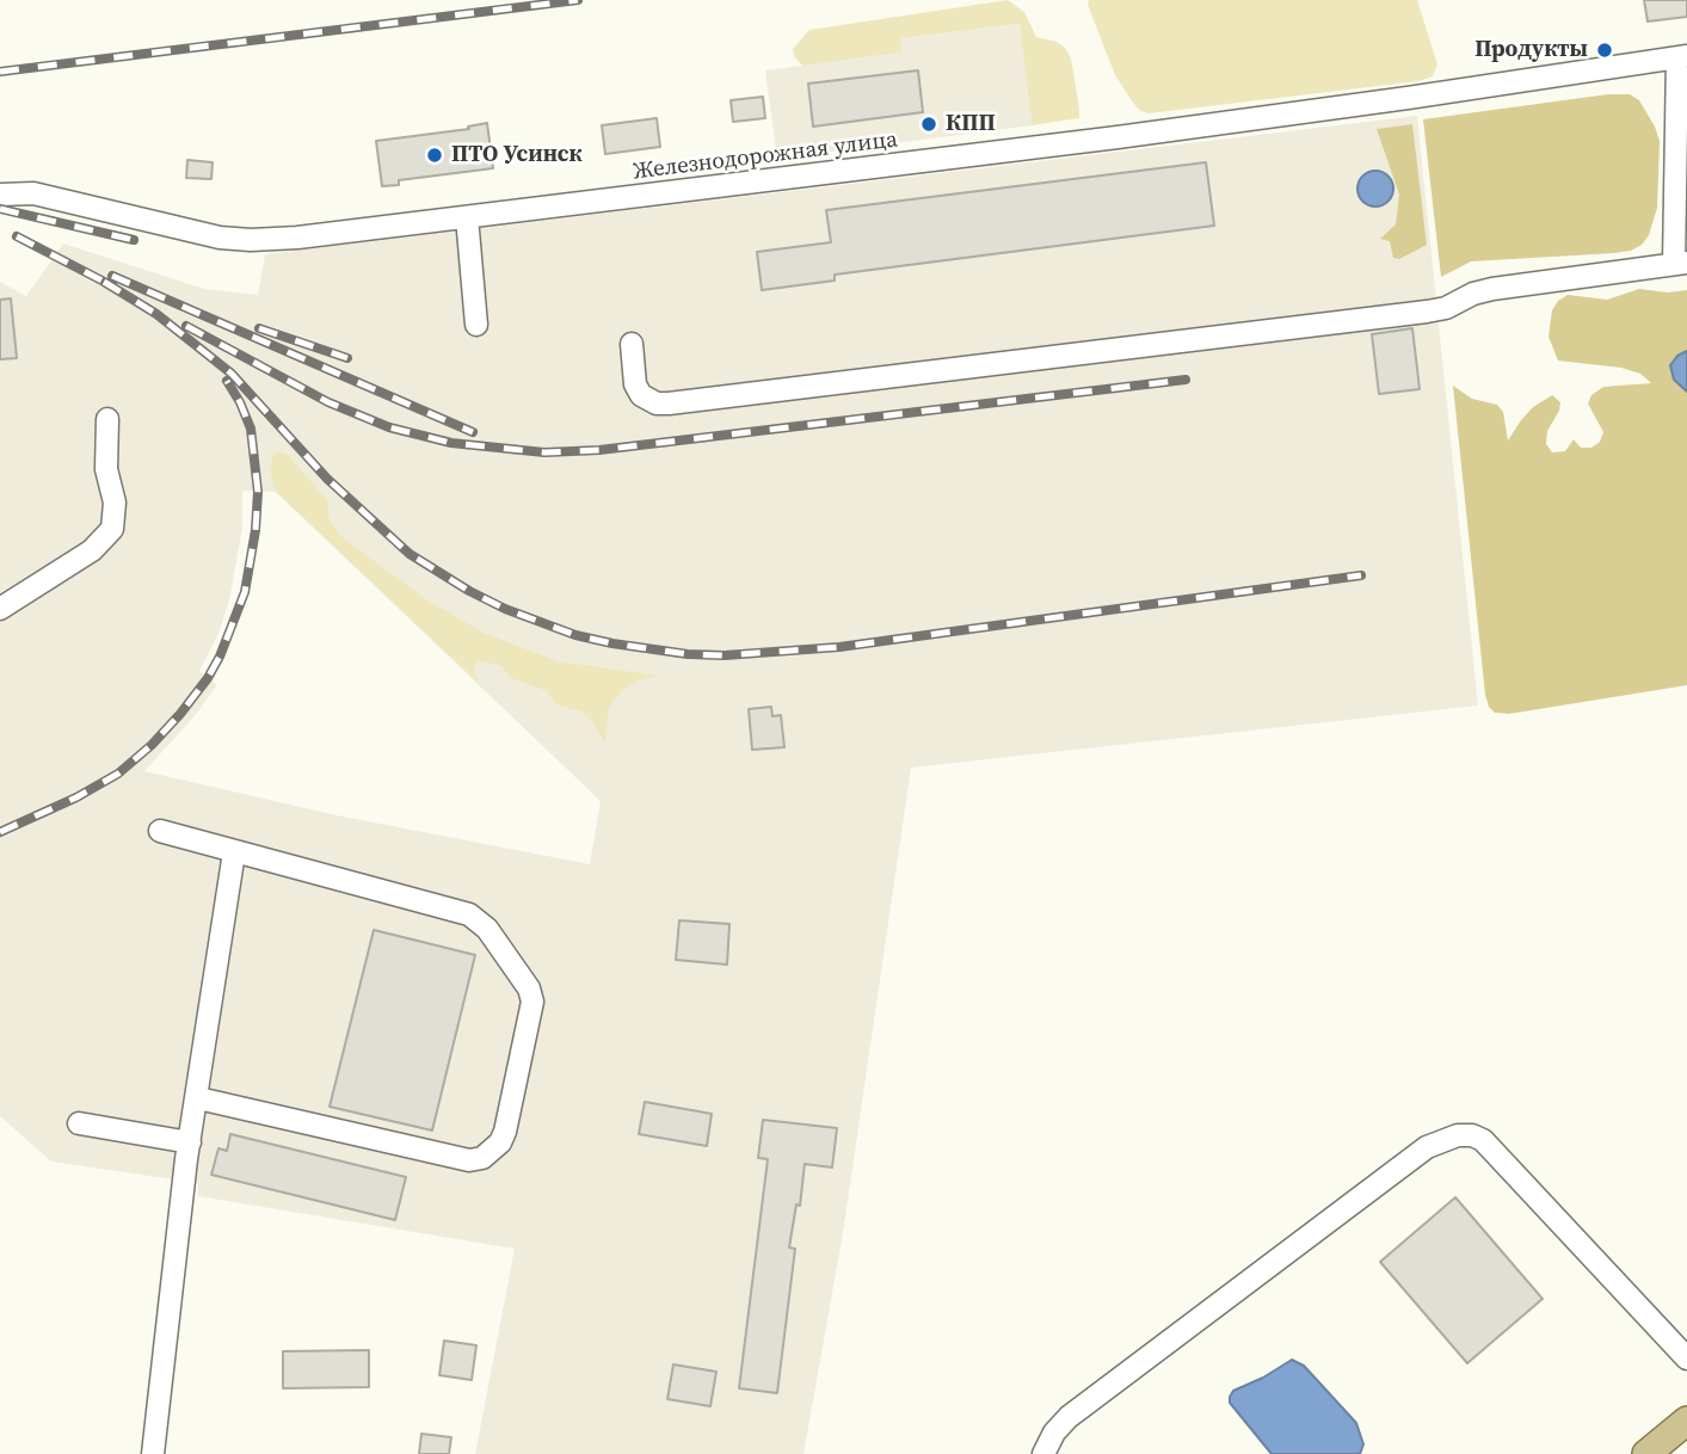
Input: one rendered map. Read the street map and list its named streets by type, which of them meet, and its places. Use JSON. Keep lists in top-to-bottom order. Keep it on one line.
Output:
{"streets":{"street":["Железнодорожная улица"]},"places":["Прoдукты","КПП","ПТО Усинск"]}
